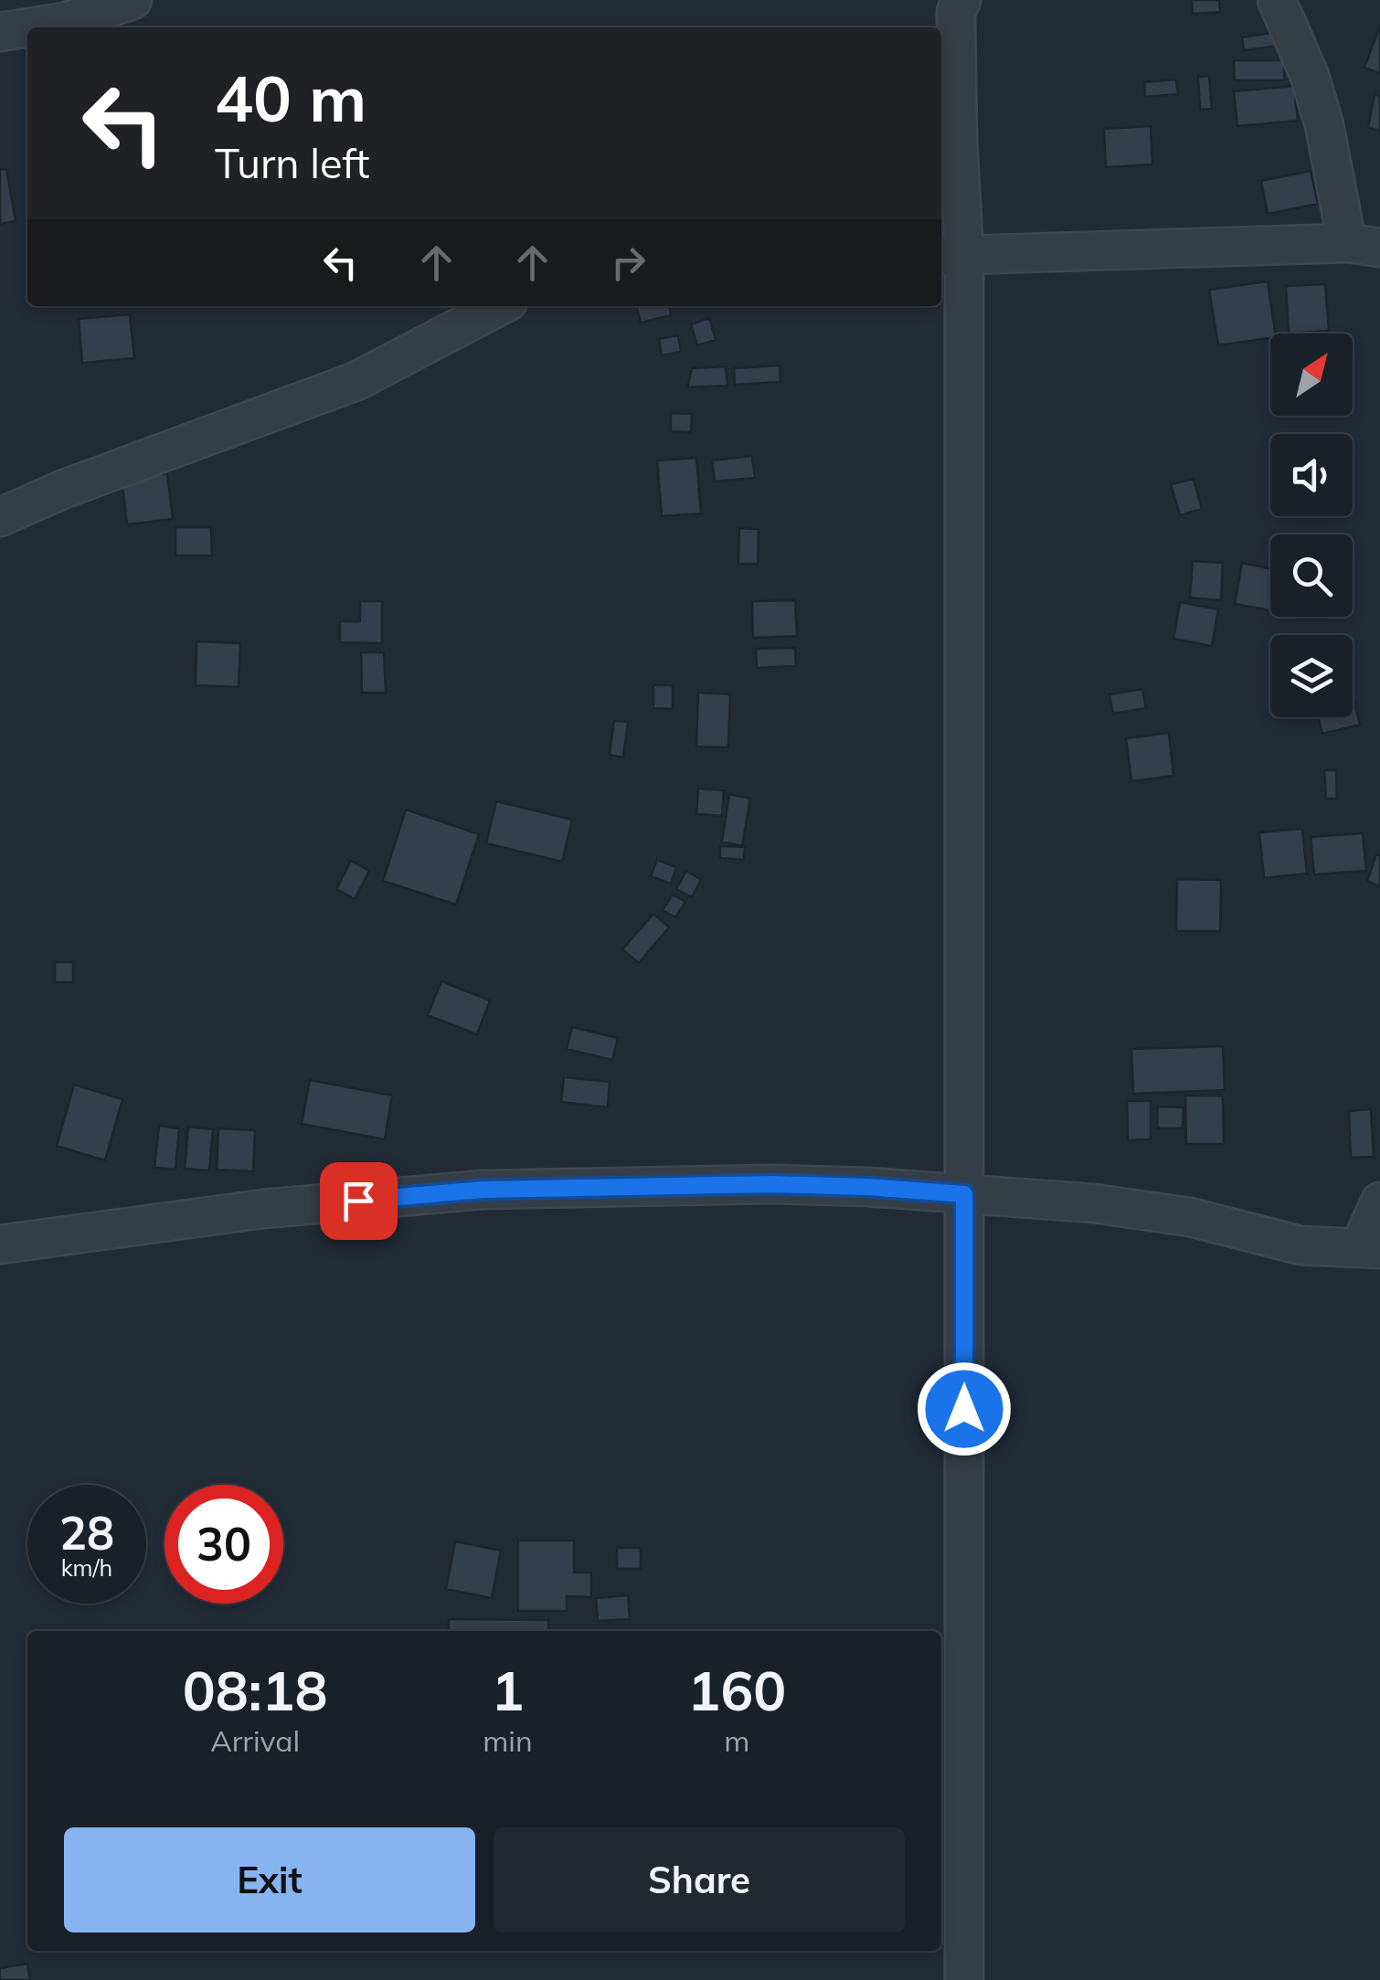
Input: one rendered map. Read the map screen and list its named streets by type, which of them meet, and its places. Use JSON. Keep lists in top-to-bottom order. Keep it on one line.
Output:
{"north":"top right","page":{"turn":["40 m","Turn left"],"speed":"28 km/h","limit":"30","eta":["08:18","Arrival","1","min","160","m"],"buttons":["Exit","Share"]}}
